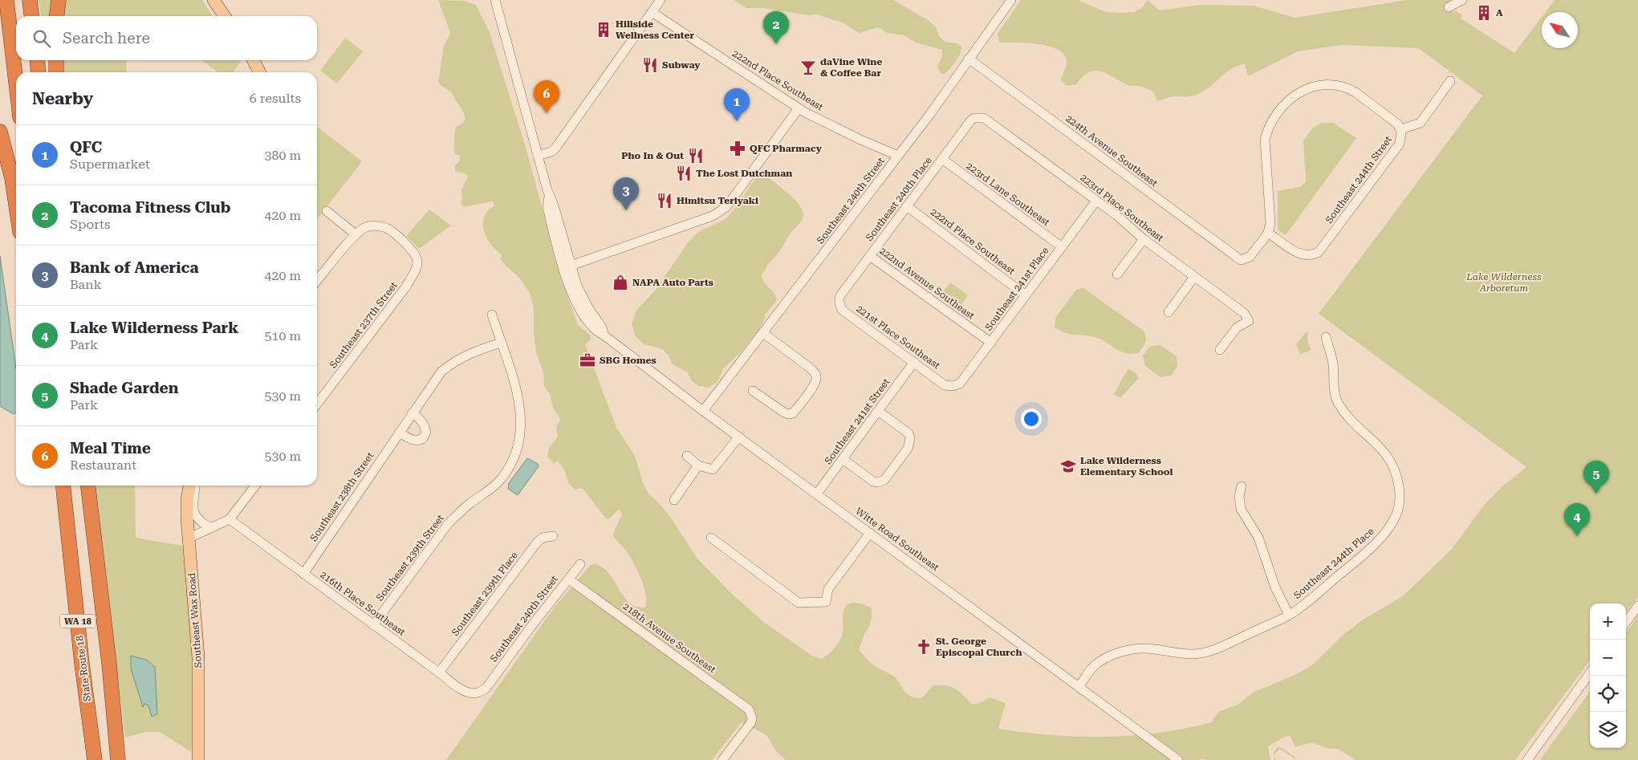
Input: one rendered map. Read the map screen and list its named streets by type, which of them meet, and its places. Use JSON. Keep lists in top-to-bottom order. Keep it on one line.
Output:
{"streets":{"highway":["WA 18","State Route 18"],"main road":["Southeast Wax Road"],"street":["222nd Place Southeast","224th Avenue Southeast","Southeast 244th Street","223rd Lane Southeast","Southeast 240th Place","Southeast 240th Street","223rd Place Southeast","222rd Place Southeast","222nd Avenue Southeast","Southeast 241st Place","Southeast 237th Street","221st Place Southeast","Southeast 241st Street","Southeast 238th Street","Witte Road Southeast","Southeast 239th Street","Southeast 244th Place","Southeast 239th Place","216th Place Southeast","218th Avenue Southeast"]},"crossings":[["222nd Place Southeast","Southeast 240th Street"],["224th Avenue Southeast","Southeast 244th Street"],["224th Avenue Southeast","Southeast 240th Street"],["223rd Lane Southeast","Southeast 240th Place"],["223rd Lane Southeast","Southeast 241st Place"],["Southeast 240th Place","223rd Place Southeast"],["Southeast 240th Place","222rd Place Southeast"],["Southeast 240th Place","222nd Avenue Southeast"],["Southeast 240th Place","221st Place Southeast"],["Southeast 240th Street","Witte Road Southeast"],["Southeast 240th Street","216th Place Southeast"],["Southeast 240th Street","218th Avenue Southeast"],["223rd Place Southeast","Southeast 241st Place"],["222rd Place Southeast","Southeast 241st Place"],["222nd Avenue Southeast","Southeast 241st Place"],["Southeast 241st Place","221st Place Southeast"],["221st Place Southeast","Southeast 241st Street"],["Southeast 241st Street","Witte Road Southeast"],["Southeast 238th Street","Southeast 239th Street"],["Southeast 238th Street","216th Place Southeast"],["Witte Road Southeast","Southeast 244th Place"],["Southeast 239th Street","216th Place Southeast"],["Southeast 239th Place","216th Place Southeast"]],"parks":["Lake Wilderness Arboretum"],"places":{"building":["A","Hillside Wellness Center"],"restaurant":["Subway","Pho In & Out","The Lost Dutchman","Himitsu Teriyaki"],"bar":["daVine Wine & Coffee Bar"],"pharmacy":["QFC Pharmacy"],"shop":["NAPA Auto Parts"],"office":["SBG Homes"],"school or university":["Lake Wilderness Elementary School"],"church":["St. George Episcopal Church"]},"north":"top left","page":{"pins":["2","6","1","3","5","4"],"search":"Search here","heading":["Nearby","6 results"],"list":[{"mark":"1","name":"QFC","note":"Supermarket","value":"380 m"},{"mark":"2","name":"Tacoma Fitness Club","note":"Sports","value":"420 m"},{"mark":"3","name":"Bank of America","note":"Bank","value":"420 m"},{"mark":"4","name":"Lake Wilderness Park","note":"Park","value":"510 m"},{"mark":"5","name":"Shade Garden","note":"Park","value":"530 m"},{"mark":"6","name":"Meal Time","note":"Restaurant","value":"530 m"}],"map_buttons":["+","−"]}}
